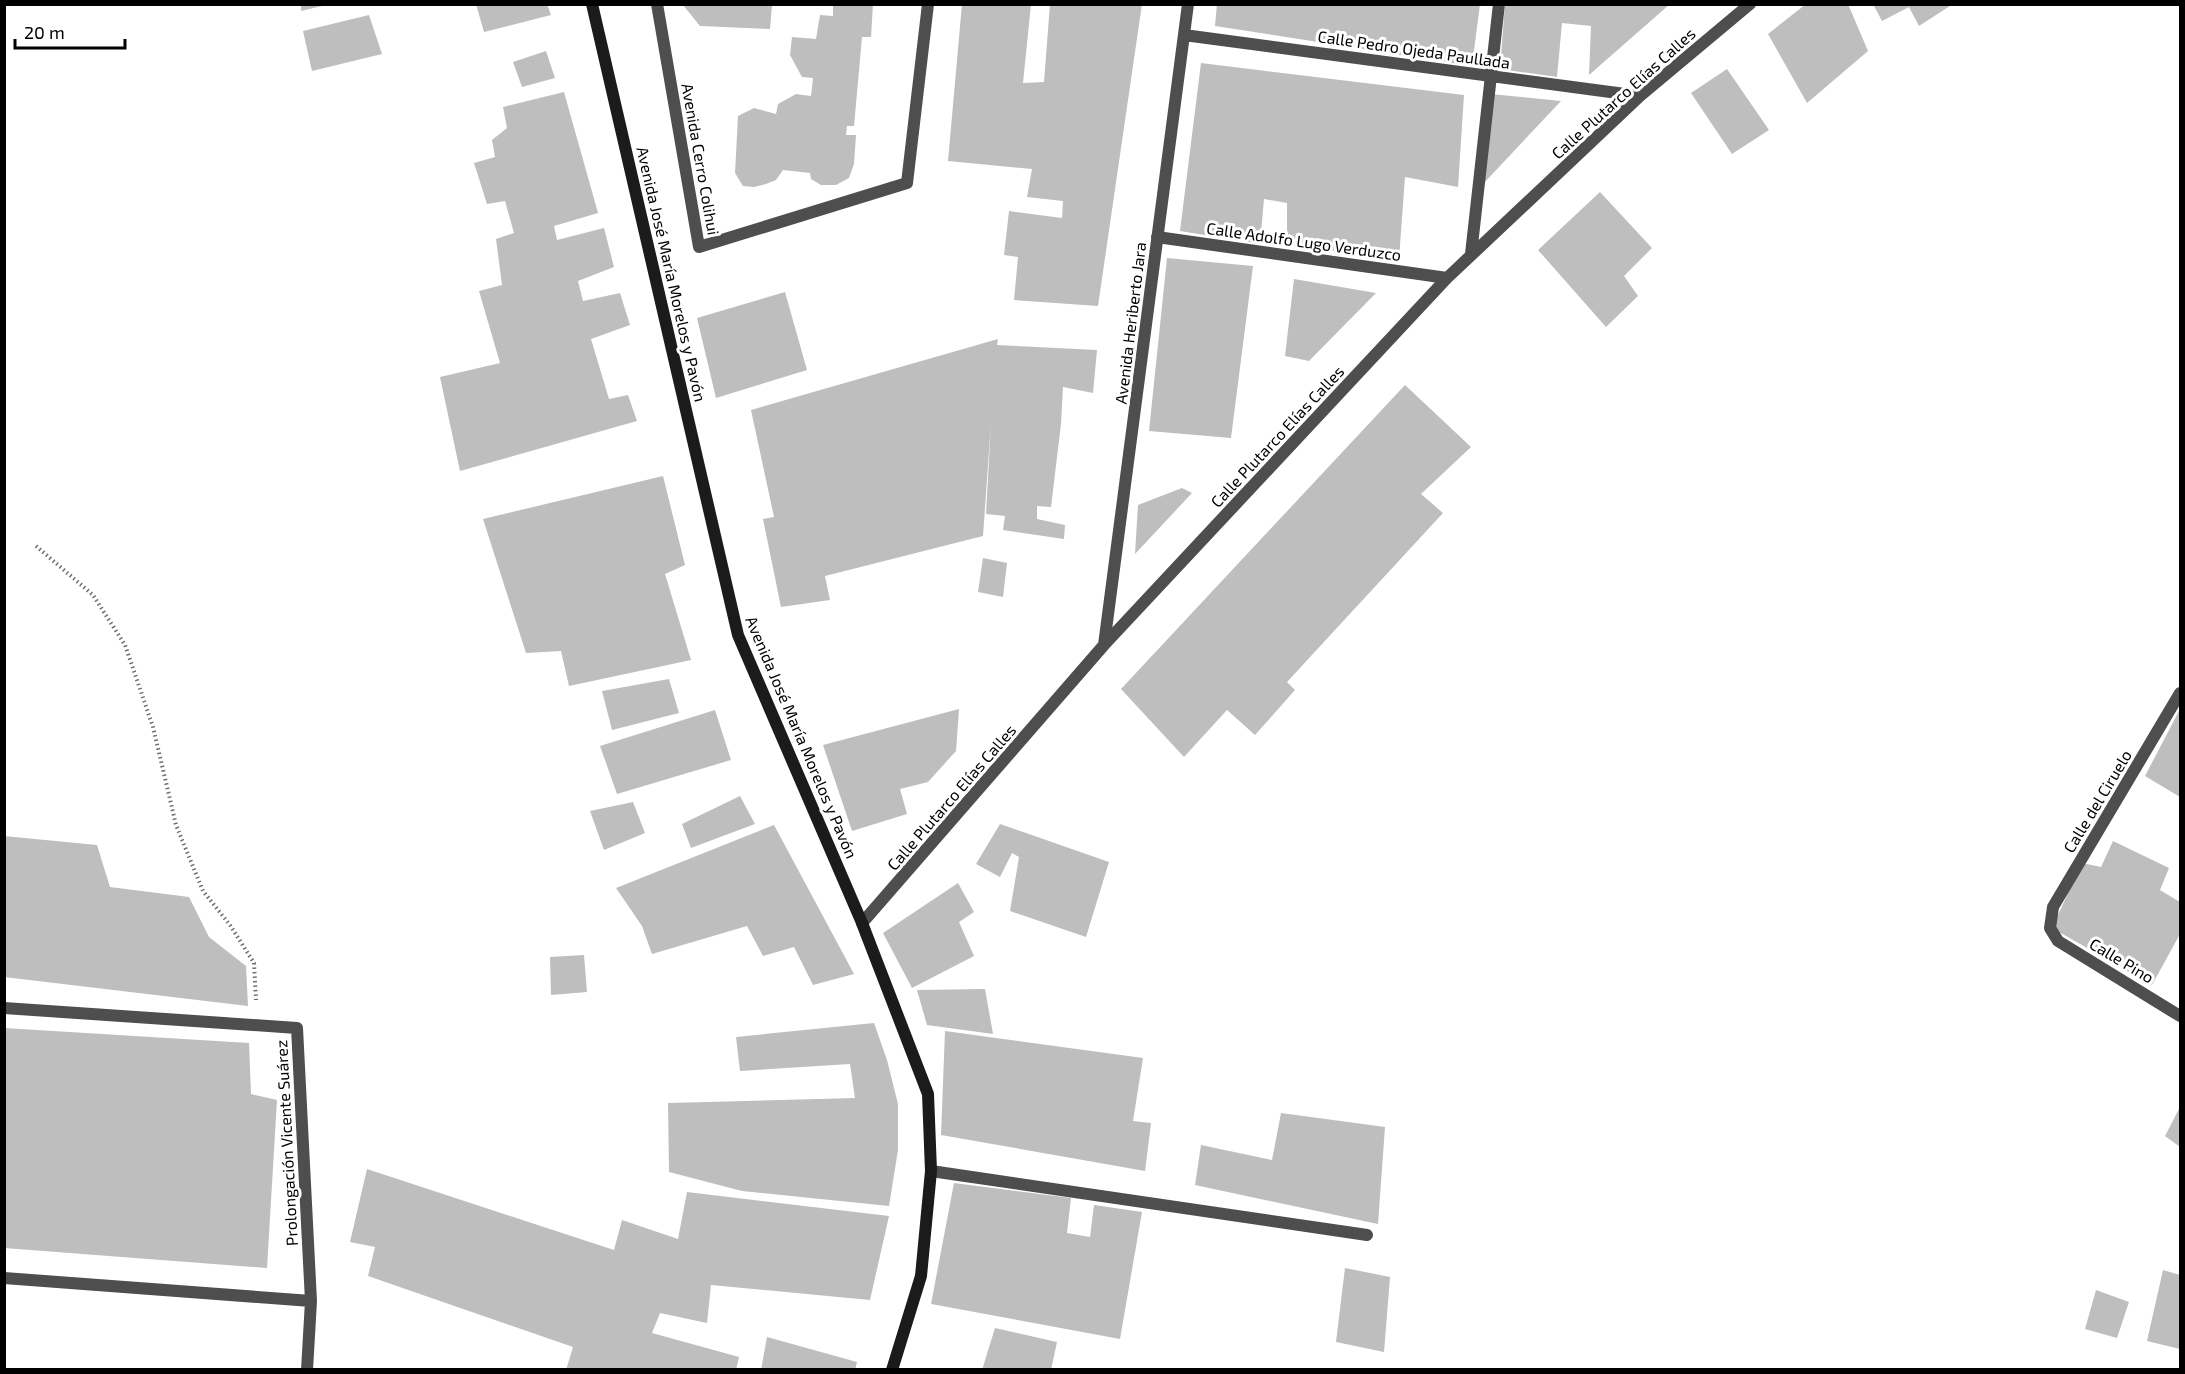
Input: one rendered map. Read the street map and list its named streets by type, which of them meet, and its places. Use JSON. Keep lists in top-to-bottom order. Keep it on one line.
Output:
{"streets":{"main road":["Avenida José María Morelos y Pavón"],"street":["Calle Pedro Ojeda Paullada","Calle Plutarco Elías Calles","Avenida Cerro Colihui","Calle Adolfo Lugo Verduzco","Avenida Heriberto Jara","Calle del Ciruelo","Calle Pino","Prolongación Vicente Suárez"]},"crossings":[["Calle Pedro Ojeda Paullada","Calle Plutarco Elías Calles"],["Calle Pedro Ojeda Paullada","Avenida Heriberto Jara"],["Calle Plutarco Elías Calles","Calle Adolfo Lugo Verduzco"],["Calle Plutarco Elías Calles","Avenida José María Morelos y Pavón"],["Calle Plutarco Elías Calles","Avenida Heriberto Jara"],["Calle Adolfo Lugo Verduzco","Avenida Heriberto Jara"],["Calle del Ciruelo","Calle Pino"]],"scale_bar":"20 m"}
